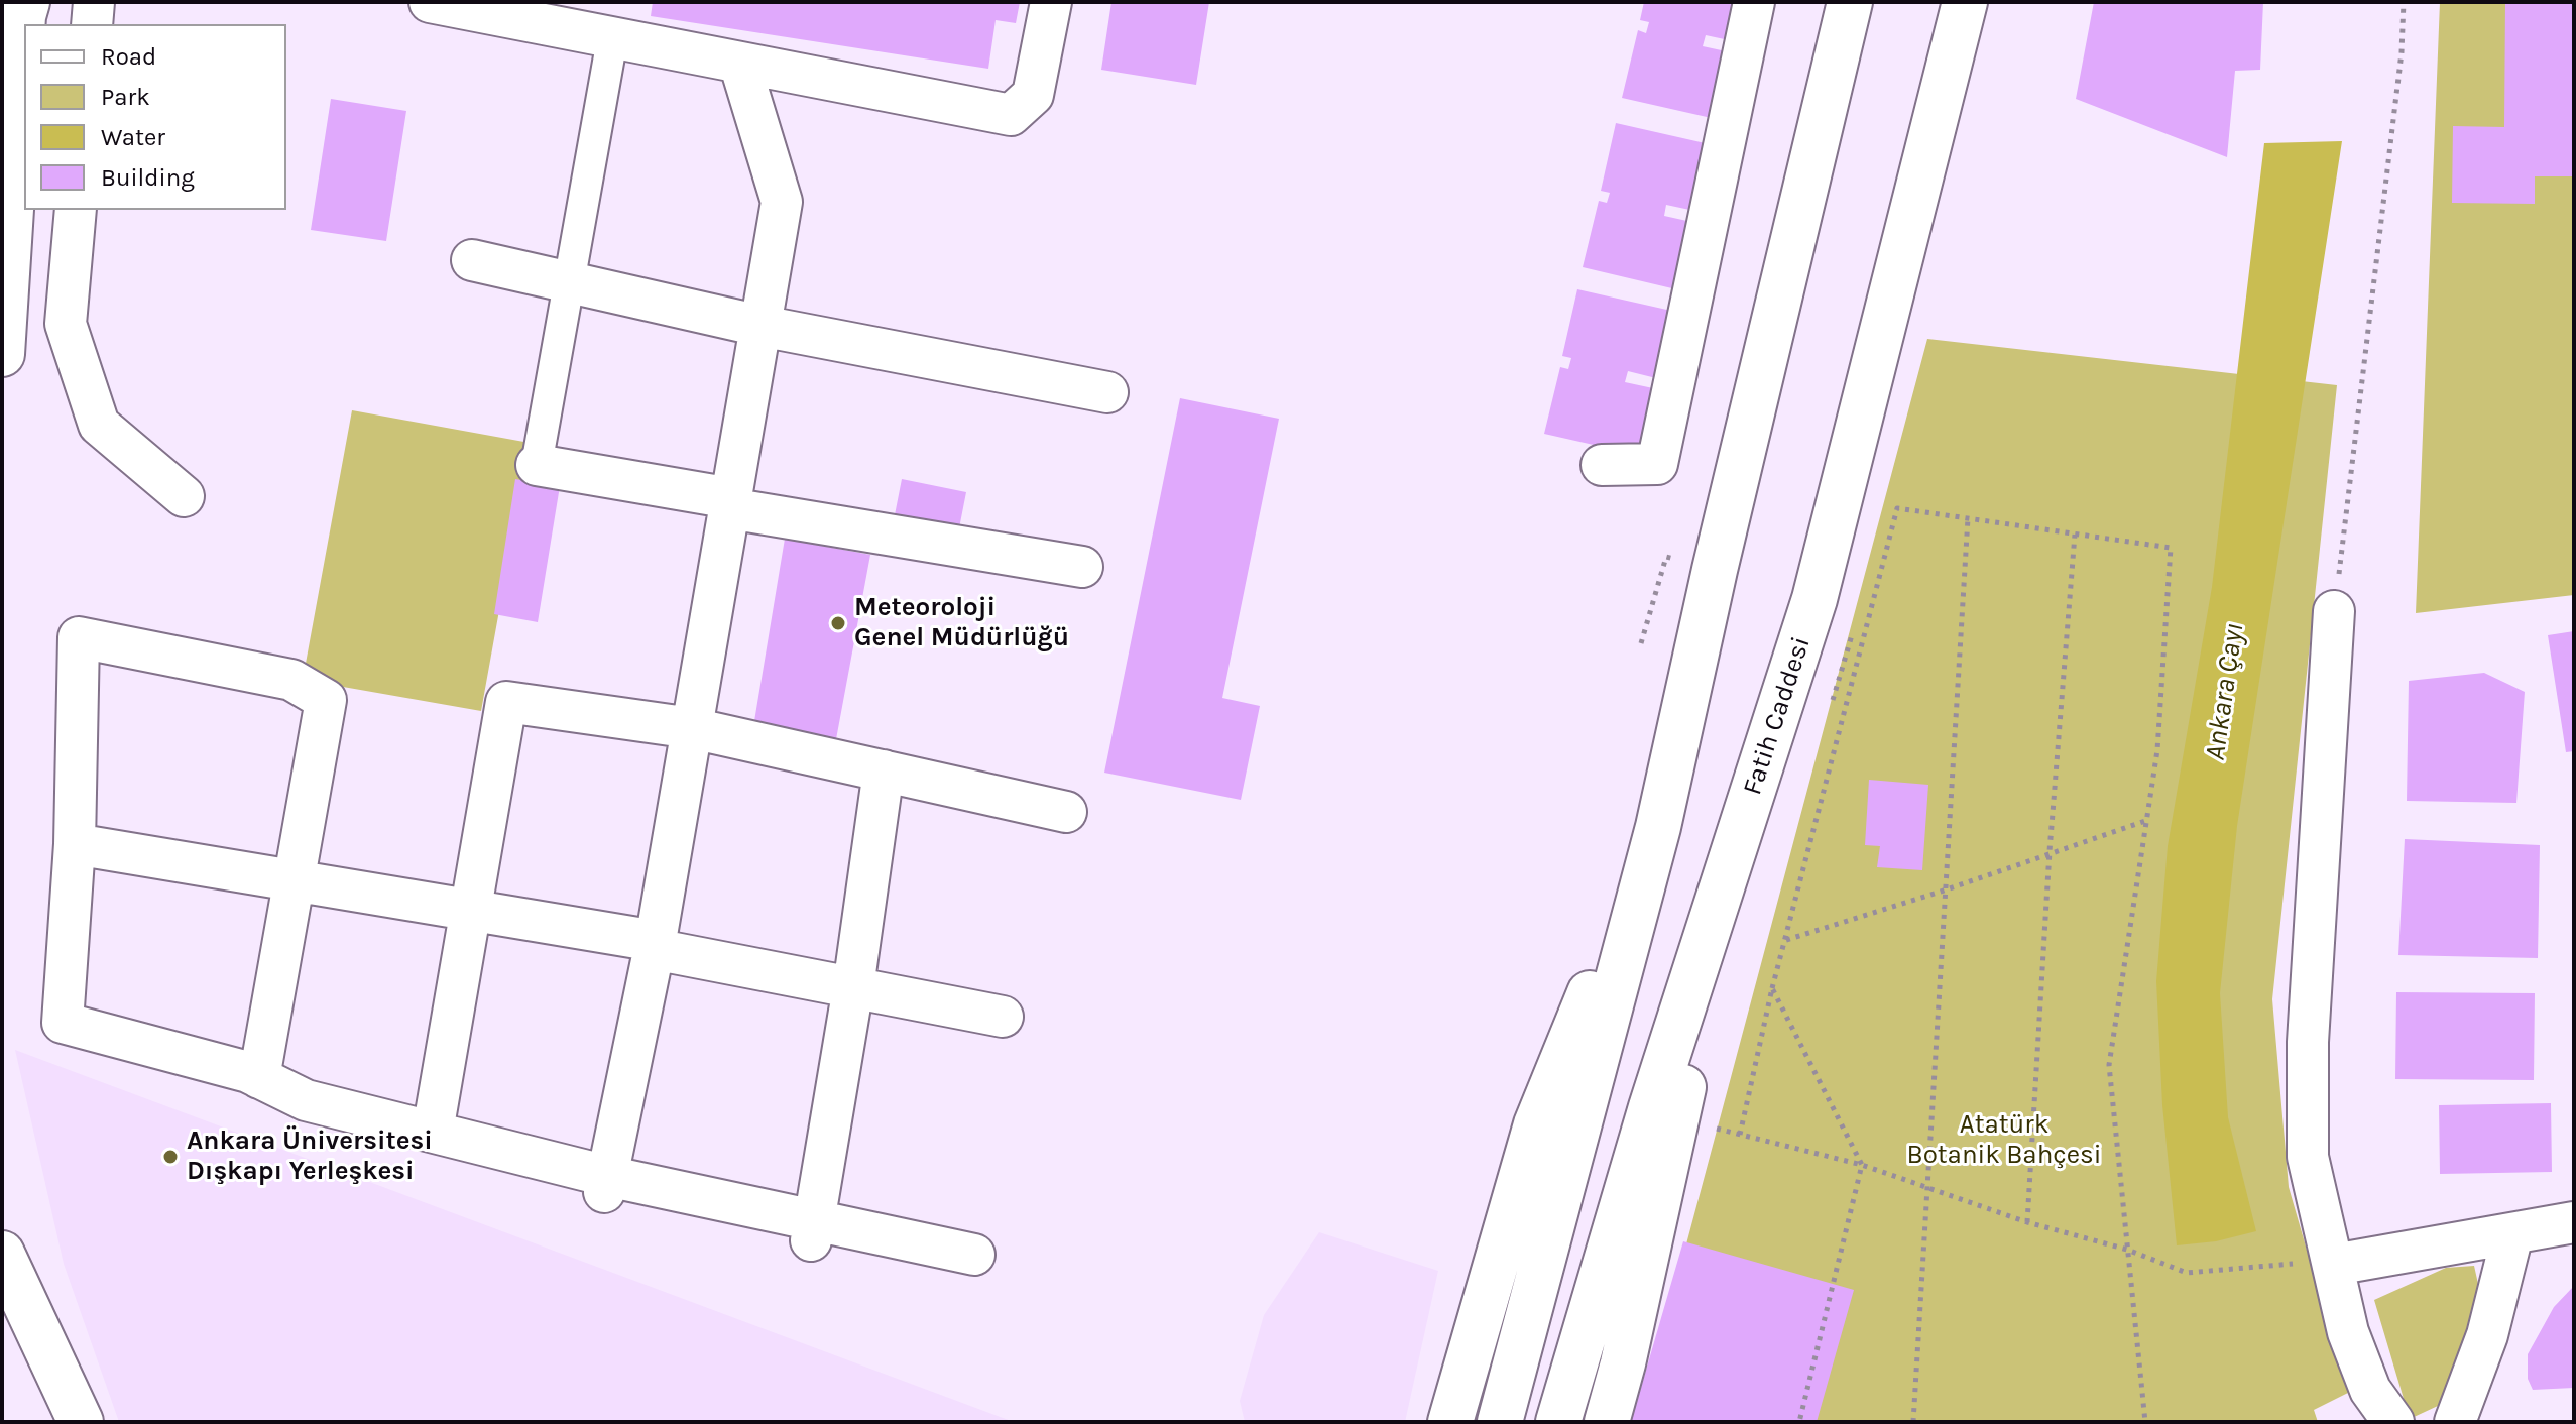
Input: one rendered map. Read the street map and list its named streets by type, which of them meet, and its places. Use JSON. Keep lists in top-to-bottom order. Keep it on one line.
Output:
{"streets":{"main road":["Fatih Caddesi"]},"water":["Ankara Çayı"],"parks":["Atatürk Botanik Bahçesi"],"places":["Meteoroloji Genel Müdürlüğü","Ankara Üniversitesi Dışkapı Yerleşkesi"],"legend":["Road","Park","Water","Building"]}
